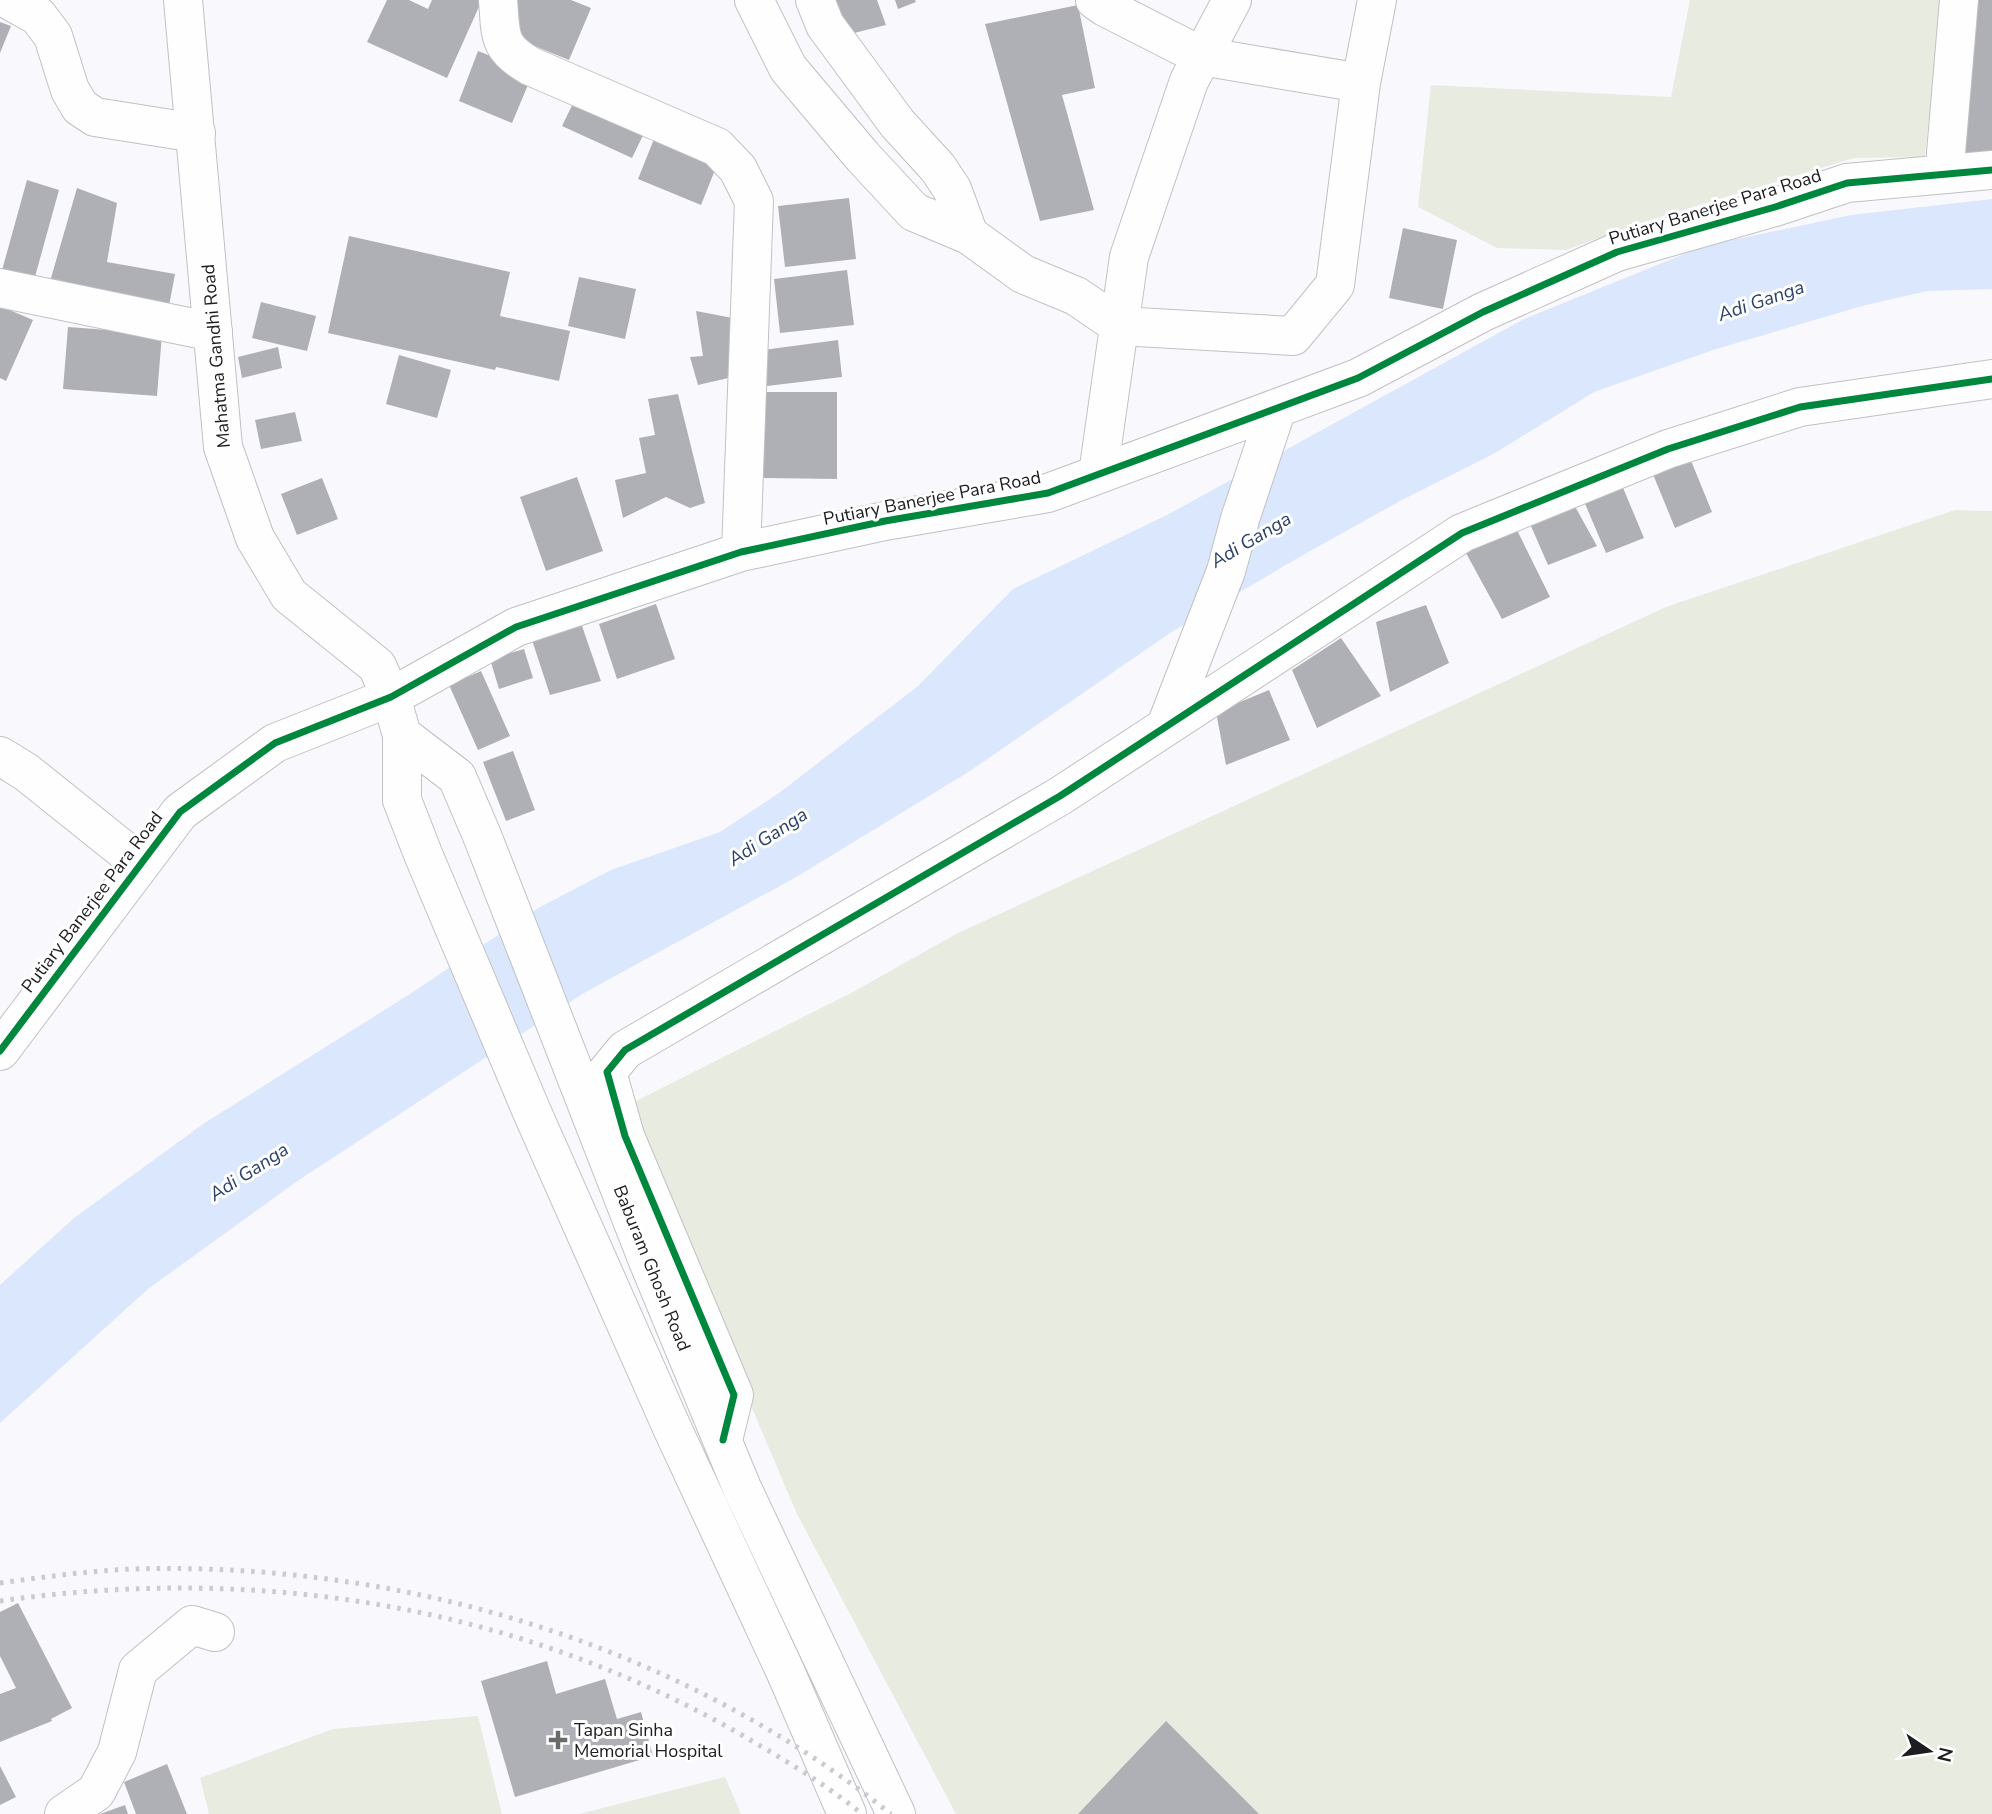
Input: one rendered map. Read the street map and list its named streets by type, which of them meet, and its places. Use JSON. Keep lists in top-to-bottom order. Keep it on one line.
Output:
{"streets":{"street":["Putiary Banerjee Para Road","Mahatma Gandhi Road","Baburam Ghosh Road"]},"crossings":[["Putiary Banerjee Para Road","Mahatma Gandhi Road"]],"water":["Adi Ganga"],"places":{"health":["Tapan Sinha Memorial Hospital"]},"north":"right"}
